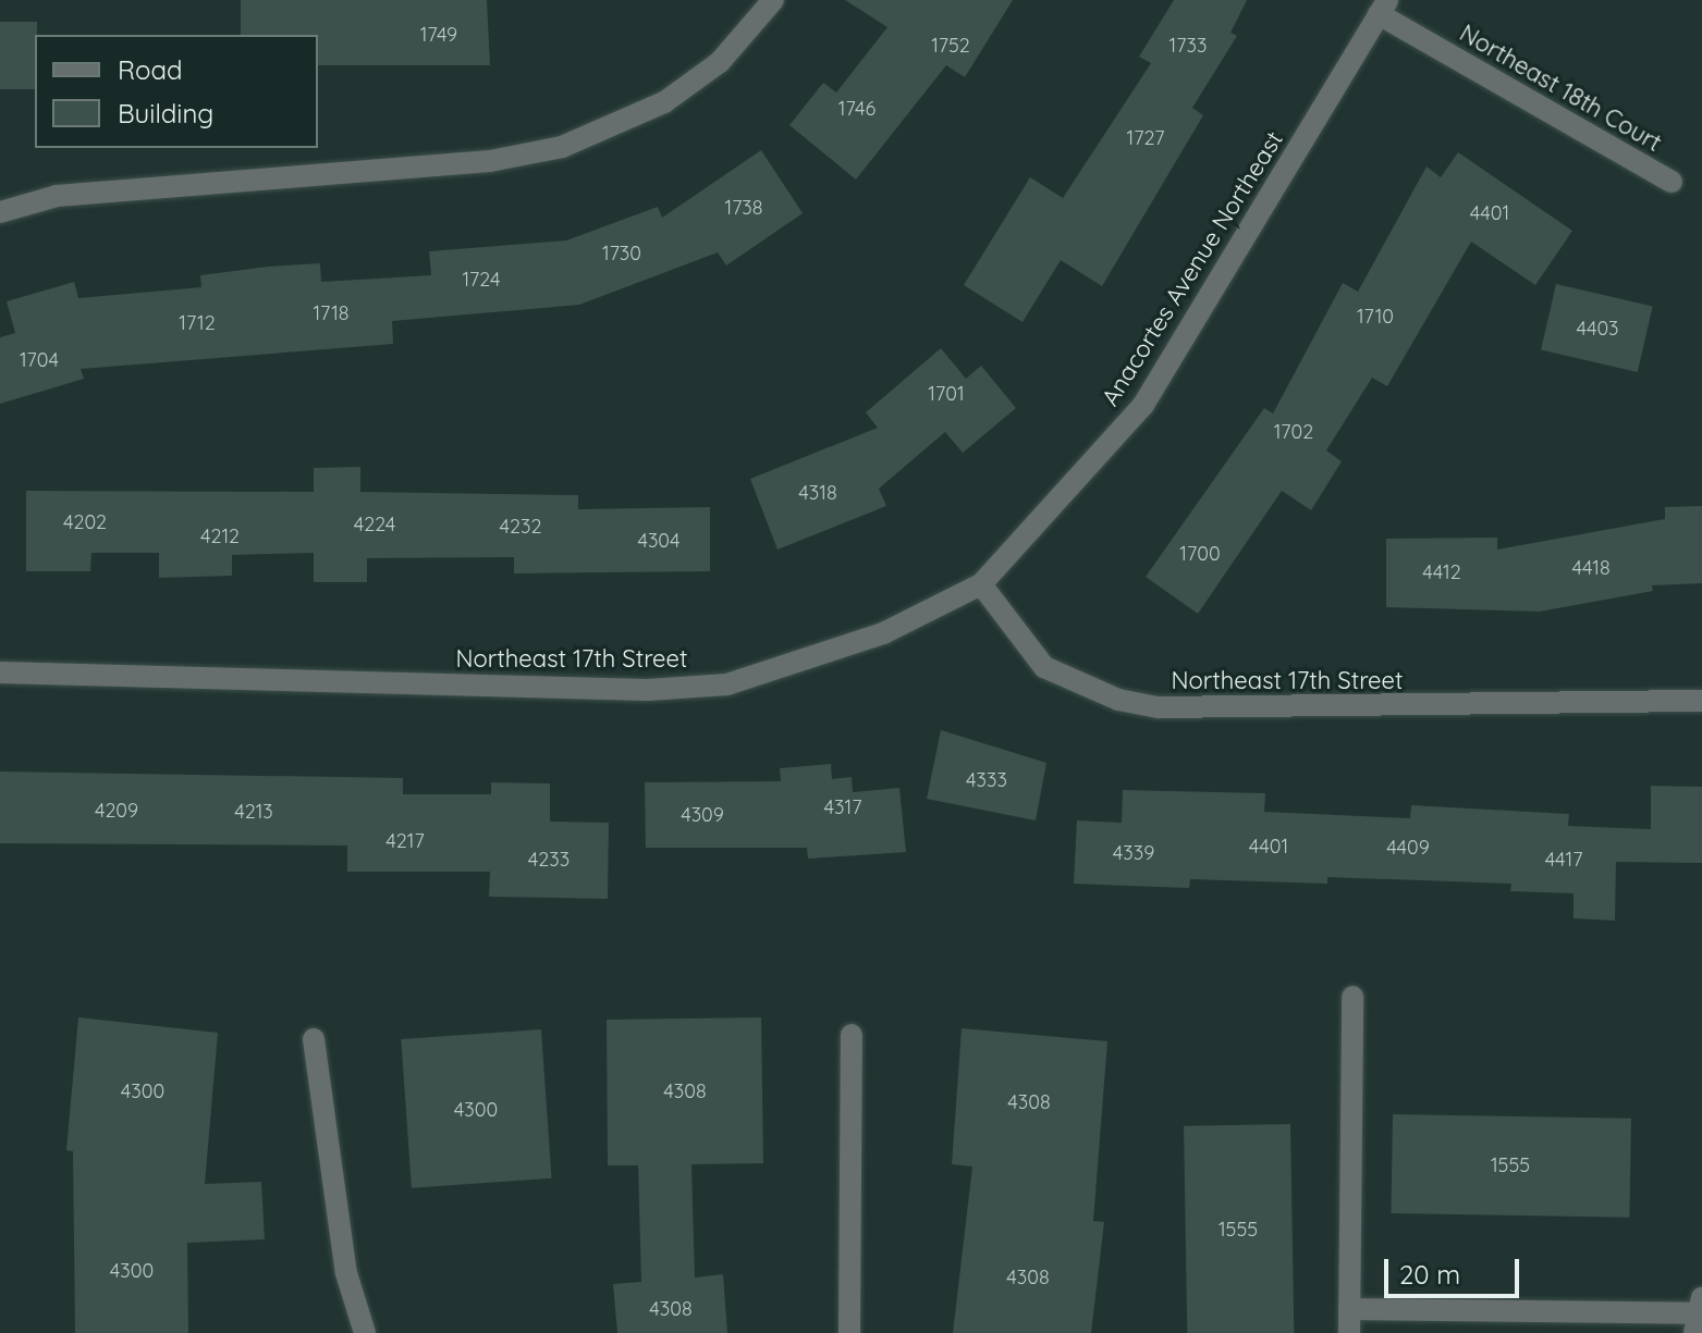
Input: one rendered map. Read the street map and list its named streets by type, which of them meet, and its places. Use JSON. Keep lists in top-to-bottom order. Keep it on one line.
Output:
{"streets":{"street":["Northeast 18th Court","Anacortes Avenue Northeast","Northeast 17th Street"]},"crossings":[["Northeast 18th Court","Anacortes Avenue Northeast"],["Anacortes Avenue Northeast","Northeast 17th Street"]],"house_numbers":["1749","1752","1733","1746","1727","1738","4401","1730","1724","1718","1710","1712","4403","1704","1701","1702","4318","4202","4224","4232","4212","4304","1700","4418","4412","4333","4317","4209","4213","4309","4217","4401","4409","4339","4233","4417","4300","4308","4308","4300","1555","1555","4300","4308","4308"],"legend":["Road","Building"],"scale_bar":"20 m"}
